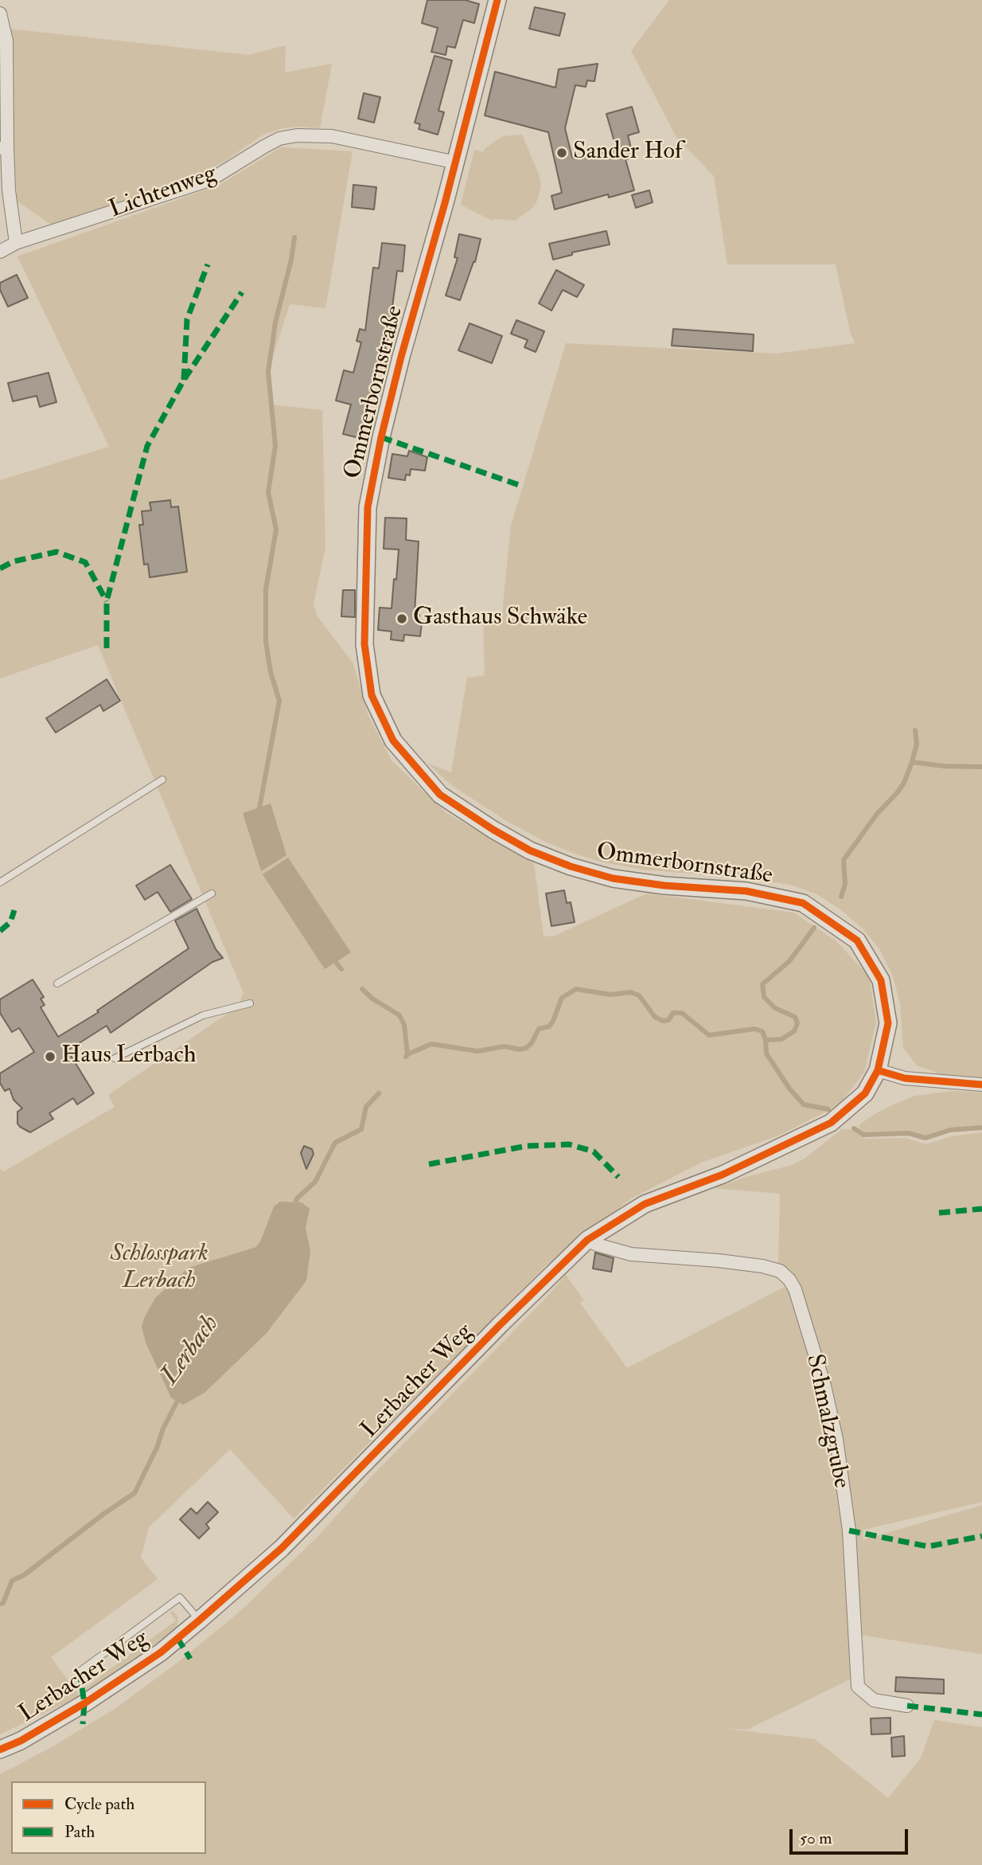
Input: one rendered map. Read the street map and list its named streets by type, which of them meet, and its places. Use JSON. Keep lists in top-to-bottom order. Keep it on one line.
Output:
{"streets":{"street":["Lichtenweg","Ommerbornstraße","Lerbacher Weg","Schmalzgrube"]},"crossings":[["Lichtenweg","Ommerbornstraße"],["Ommerbornstraße","Lerbacher Weg"],["Lerbacher Weg","Schmalzgrube"]],"water":["Lerbach"],"parks":["Schlosspark Lerbach"],"places":["Sander Hof","Gasthaus Schwäke","Haus Lerbach"],"legend":["Cycle path","Path"],"scale_bar":"50 m"}
